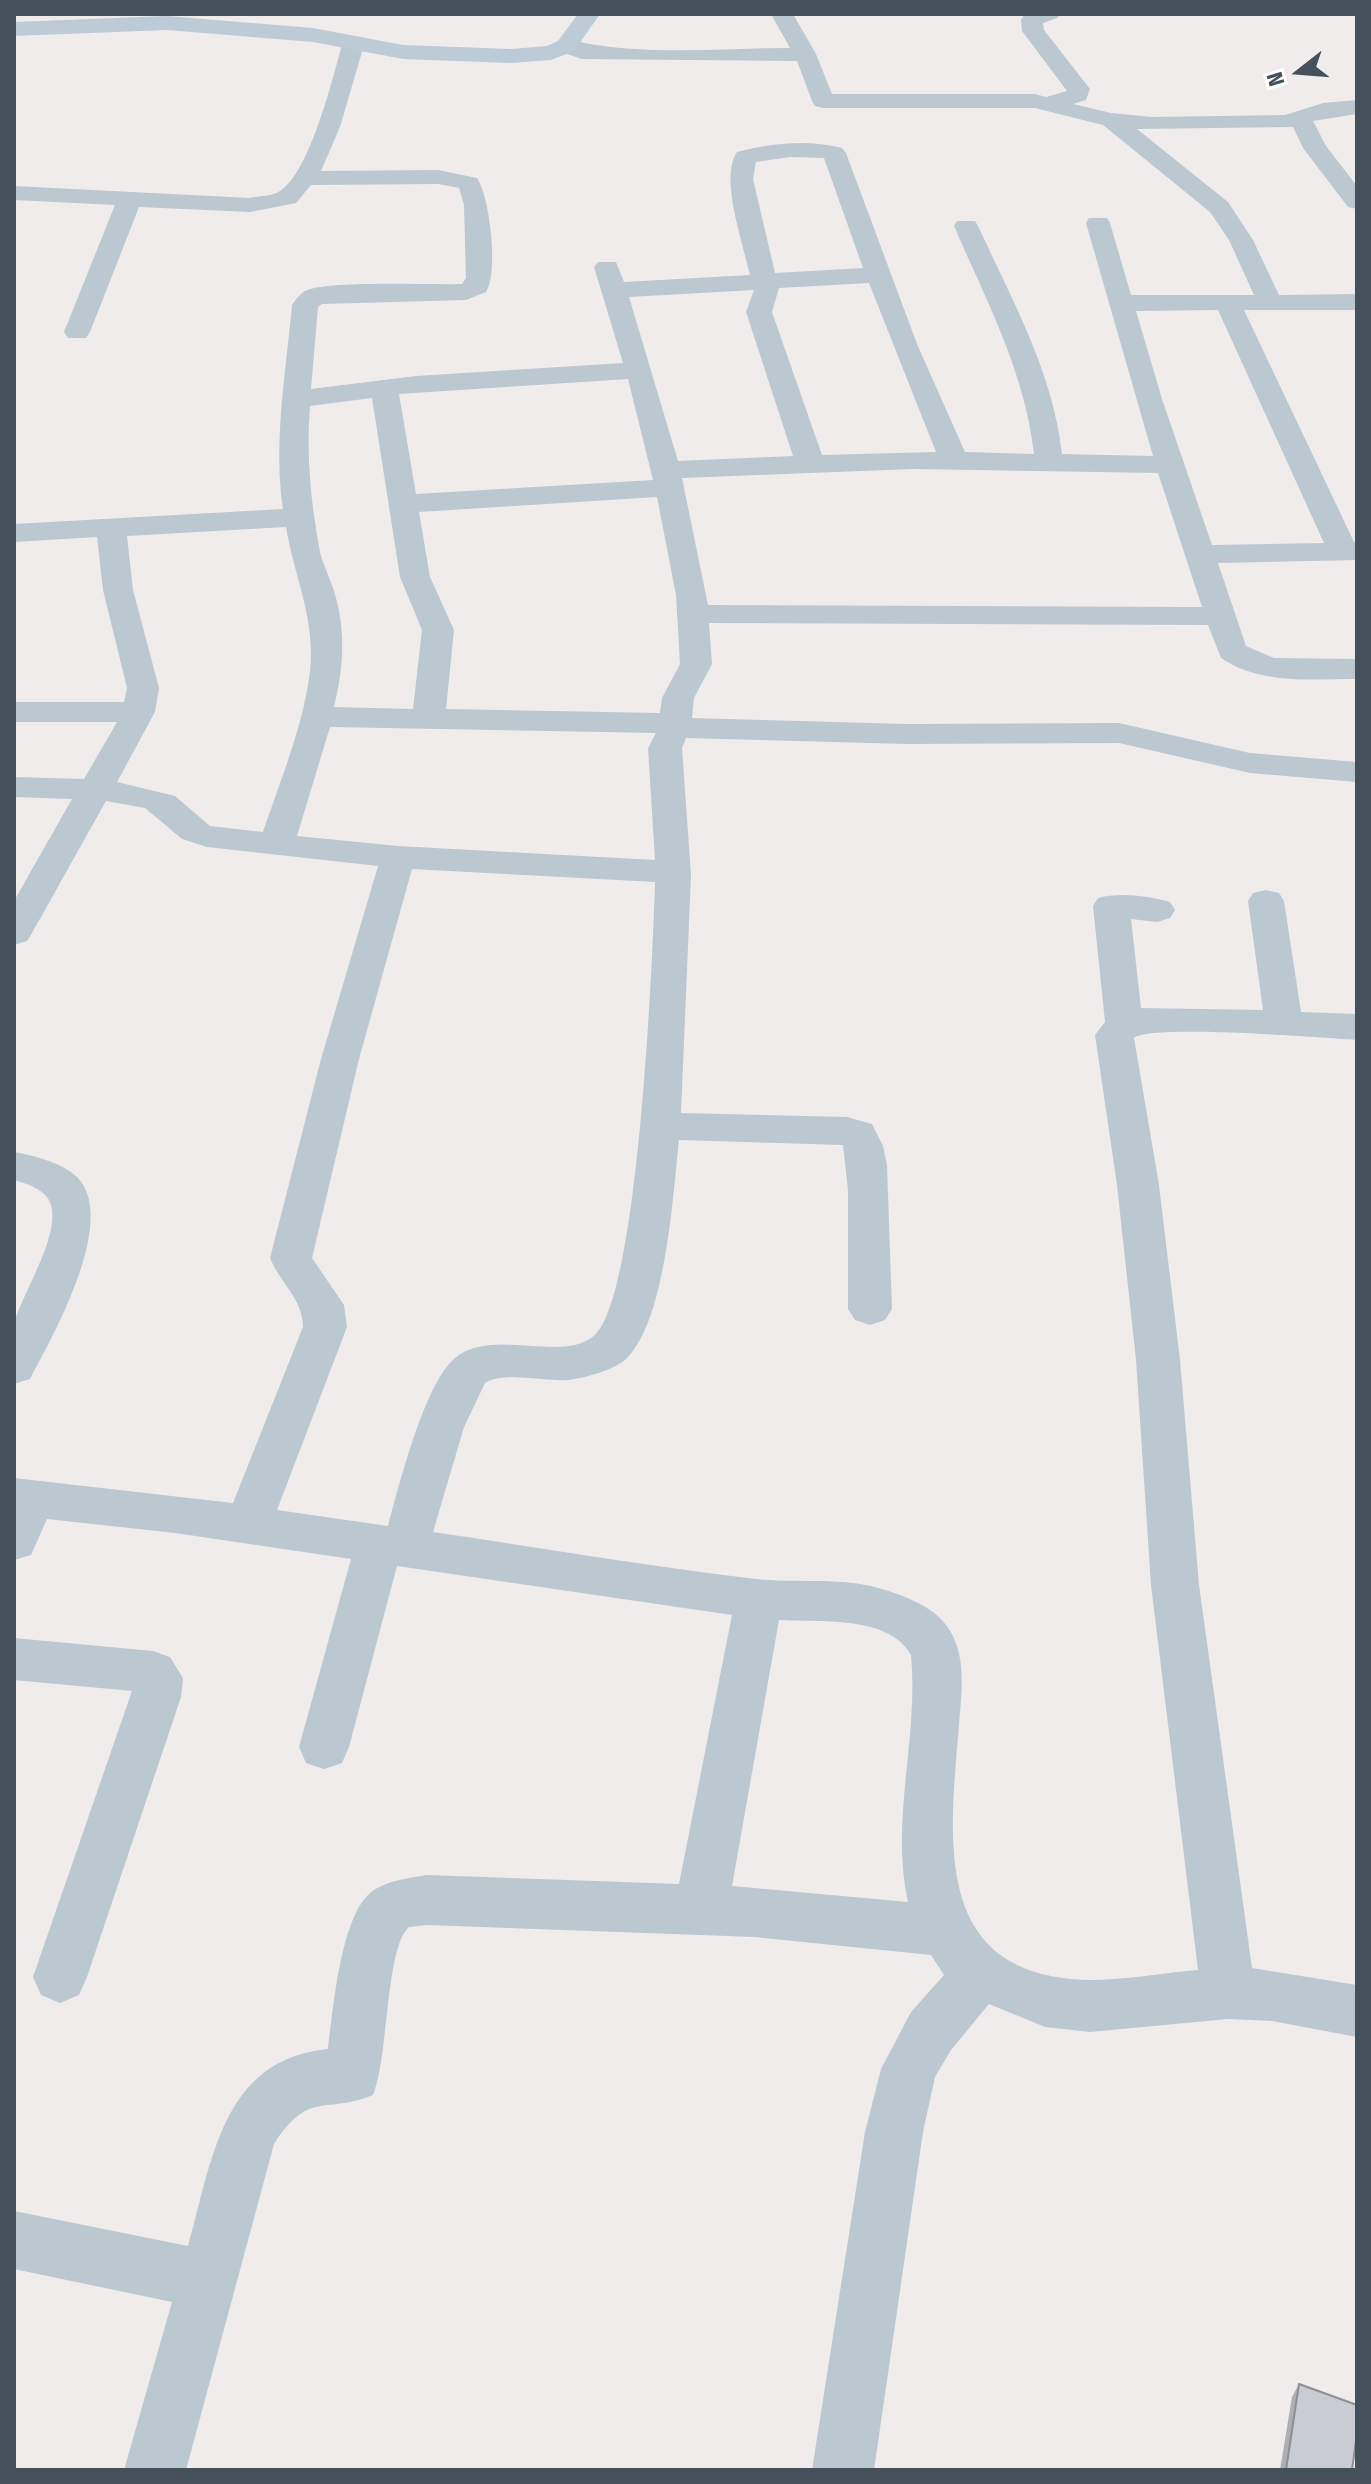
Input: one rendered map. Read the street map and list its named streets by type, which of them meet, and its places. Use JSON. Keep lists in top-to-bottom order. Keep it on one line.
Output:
{"north":"left"}
